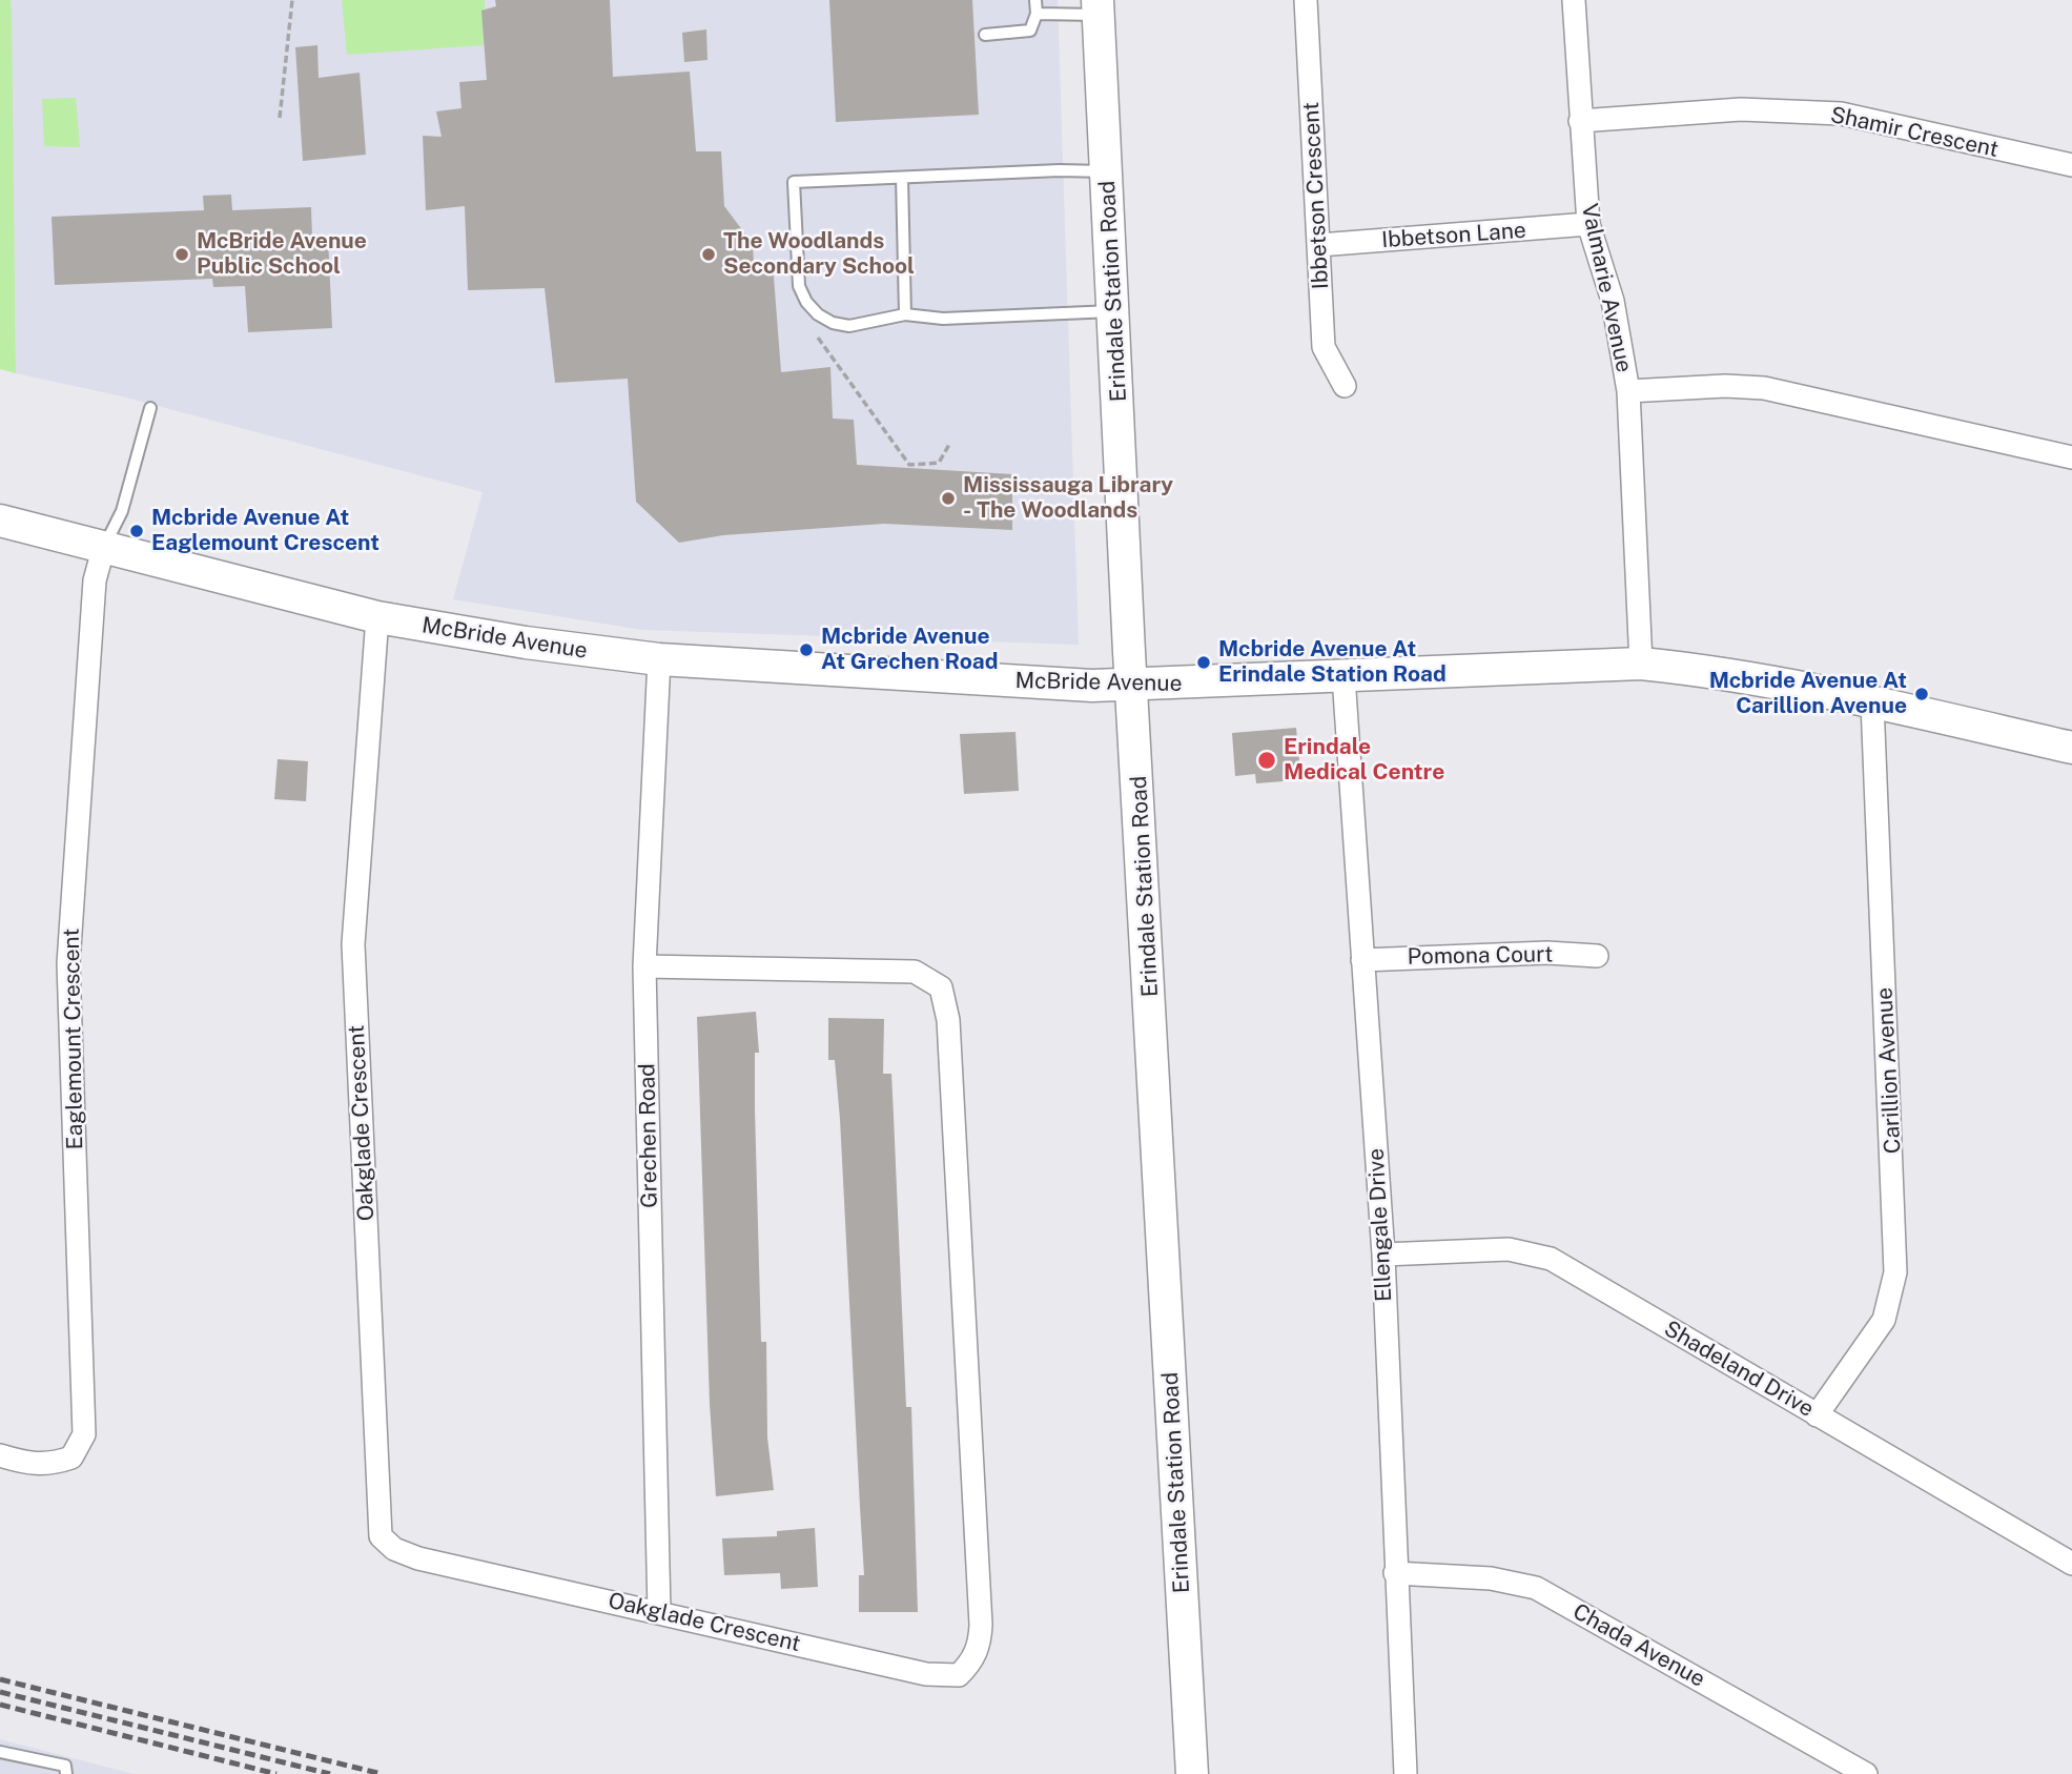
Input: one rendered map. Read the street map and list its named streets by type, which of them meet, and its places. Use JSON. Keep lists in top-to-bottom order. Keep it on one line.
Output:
{"streets":{"street":["Shamir Crescent","Ibbetson Crescent","Ibbetson Lane","Valmarie Avenue","Erindale Station Road","McBride Avenue","Pomona Court","Eaglemount Crescent","Carillion Avenue","Oakglade Crescent","Grechen Road","Ellengale Drive","Shadeland Drive","Chada Avenue"]},"crossings":[["Shamir Crescent","Valmarie Avenue"],["Ibbetson Crescent","Ibbetson Lane"],["Ibbetson Lane","Valmarie Avenue"],["Valmarie Avenue","McBride Avenue"],["Erindale Station Road","McBride Avenue"],["McBride Avenue","Eaglemount Crescent"],["McBride Avenue","Carillion Avenue"],["McBride Avenue","Oakglade Crescent"],["McBride Avenue","Grechen Road"],["McBride Avenue","Ellengale Drive"],["Pomona Court","Ellengale Drive"],["Carillion Avenue","Shadeland Drive"],["Oakglade Crescent","Grechen Road"],["Ellengale Drive","Shadeland Drive"],["Ellengale Drive","Chada Avenue"]],"places":["McBride Avenue Public School","The Woodlands Secondary School","Mississauga Library - The Woodlands","Mcbride Avenue At Eaglemount Crescent","Mcbride Avenue At Grechen Road","Mcbride Avenue At Erindale Station Road","Mcbride Avenue At Carillion Avenue","Erindale Medical Centre"]}
